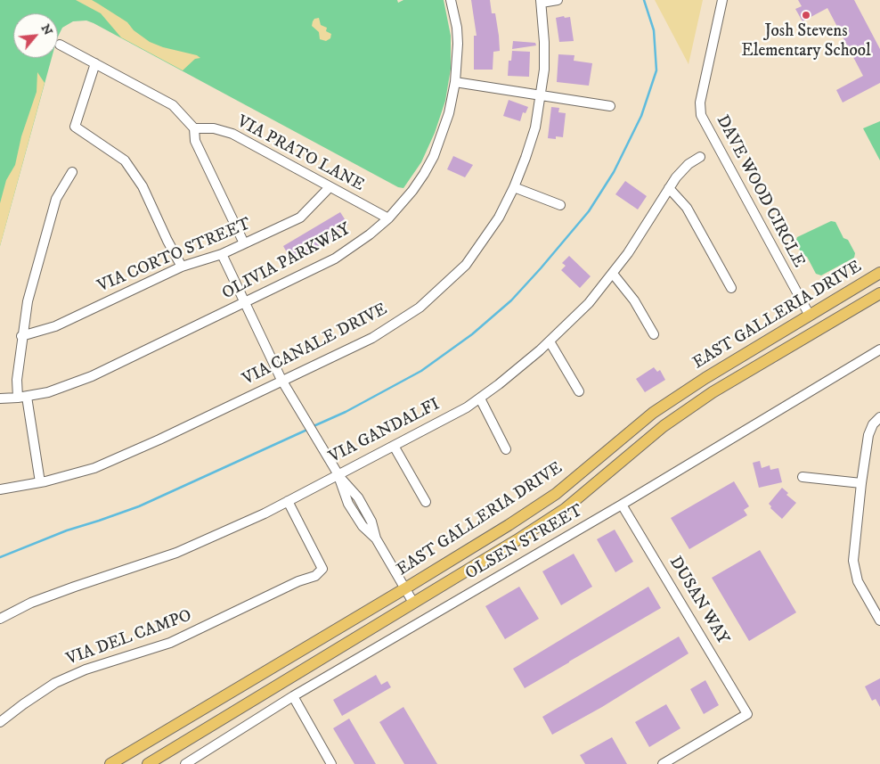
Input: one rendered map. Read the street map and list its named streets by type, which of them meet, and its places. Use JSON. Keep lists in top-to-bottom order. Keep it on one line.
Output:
{"streets":{"main road":["EAST GALLERIA DRIVE"],"street":["VIA PRATO LANE","DAVE WOOD CIRCLE","VIA CORTO STREET","OLIVIA PARKWAY","VIA CANALE DRIVE","VIA GANDALFI","OLSEN STREET","DUSAN WAY","VIA DEL CAMPO"]},"crossings":[["VIA PRATO LANE","VIA CORTO STREET"],["VIA PRATO LANE","OLIVIA PARKWAY"],["DAVE WOOD CIRCLE","EAST GALLERIA DRIVE"],["VIA GANDALFI","VIA DEL CAMPO"],["OLSEN STREET","DUSAN WAY"]],"places":["Josh Stevens Elementary School"],"north":"top right"}
